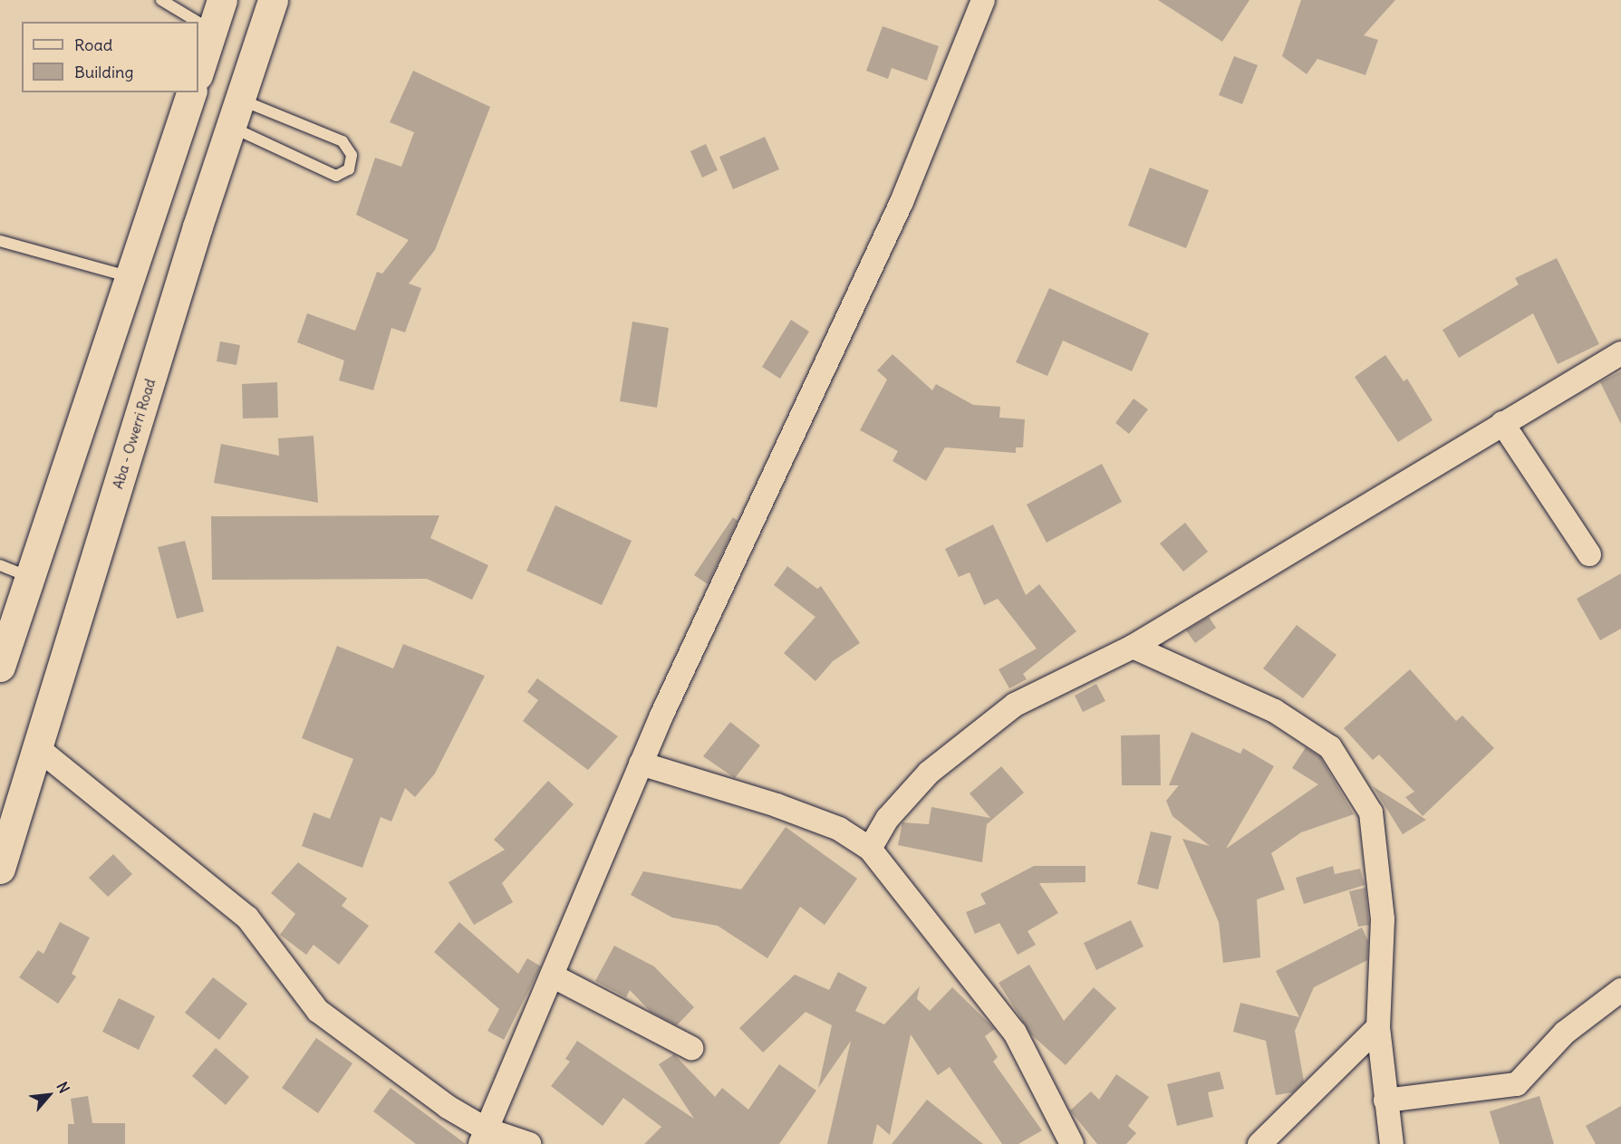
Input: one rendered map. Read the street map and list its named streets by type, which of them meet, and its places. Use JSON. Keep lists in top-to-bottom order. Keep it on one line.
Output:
{"streets":{"highway":["Aba - Owerri Road"]},"legend":["Road","Building"],"north":"top right"}
